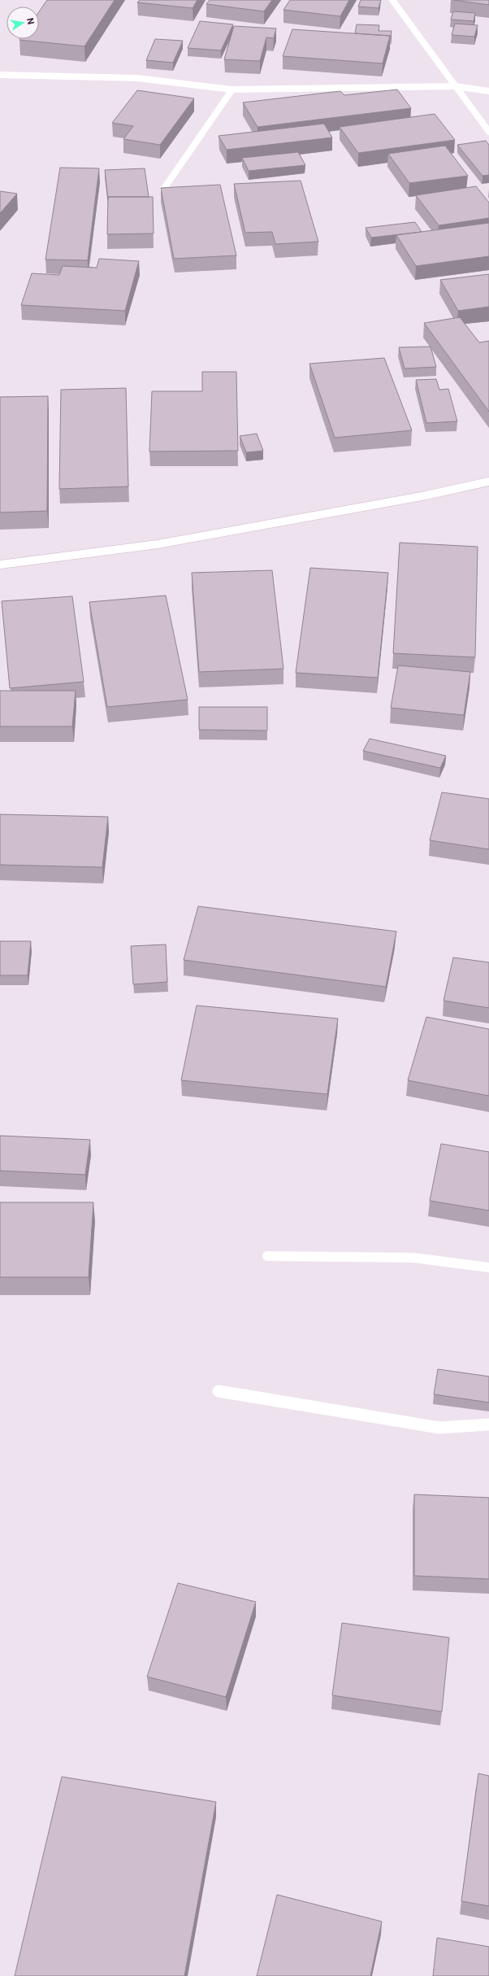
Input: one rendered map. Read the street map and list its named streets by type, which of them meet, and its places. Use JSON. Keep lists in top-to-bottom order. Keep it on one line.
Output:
{"north":"right"}
